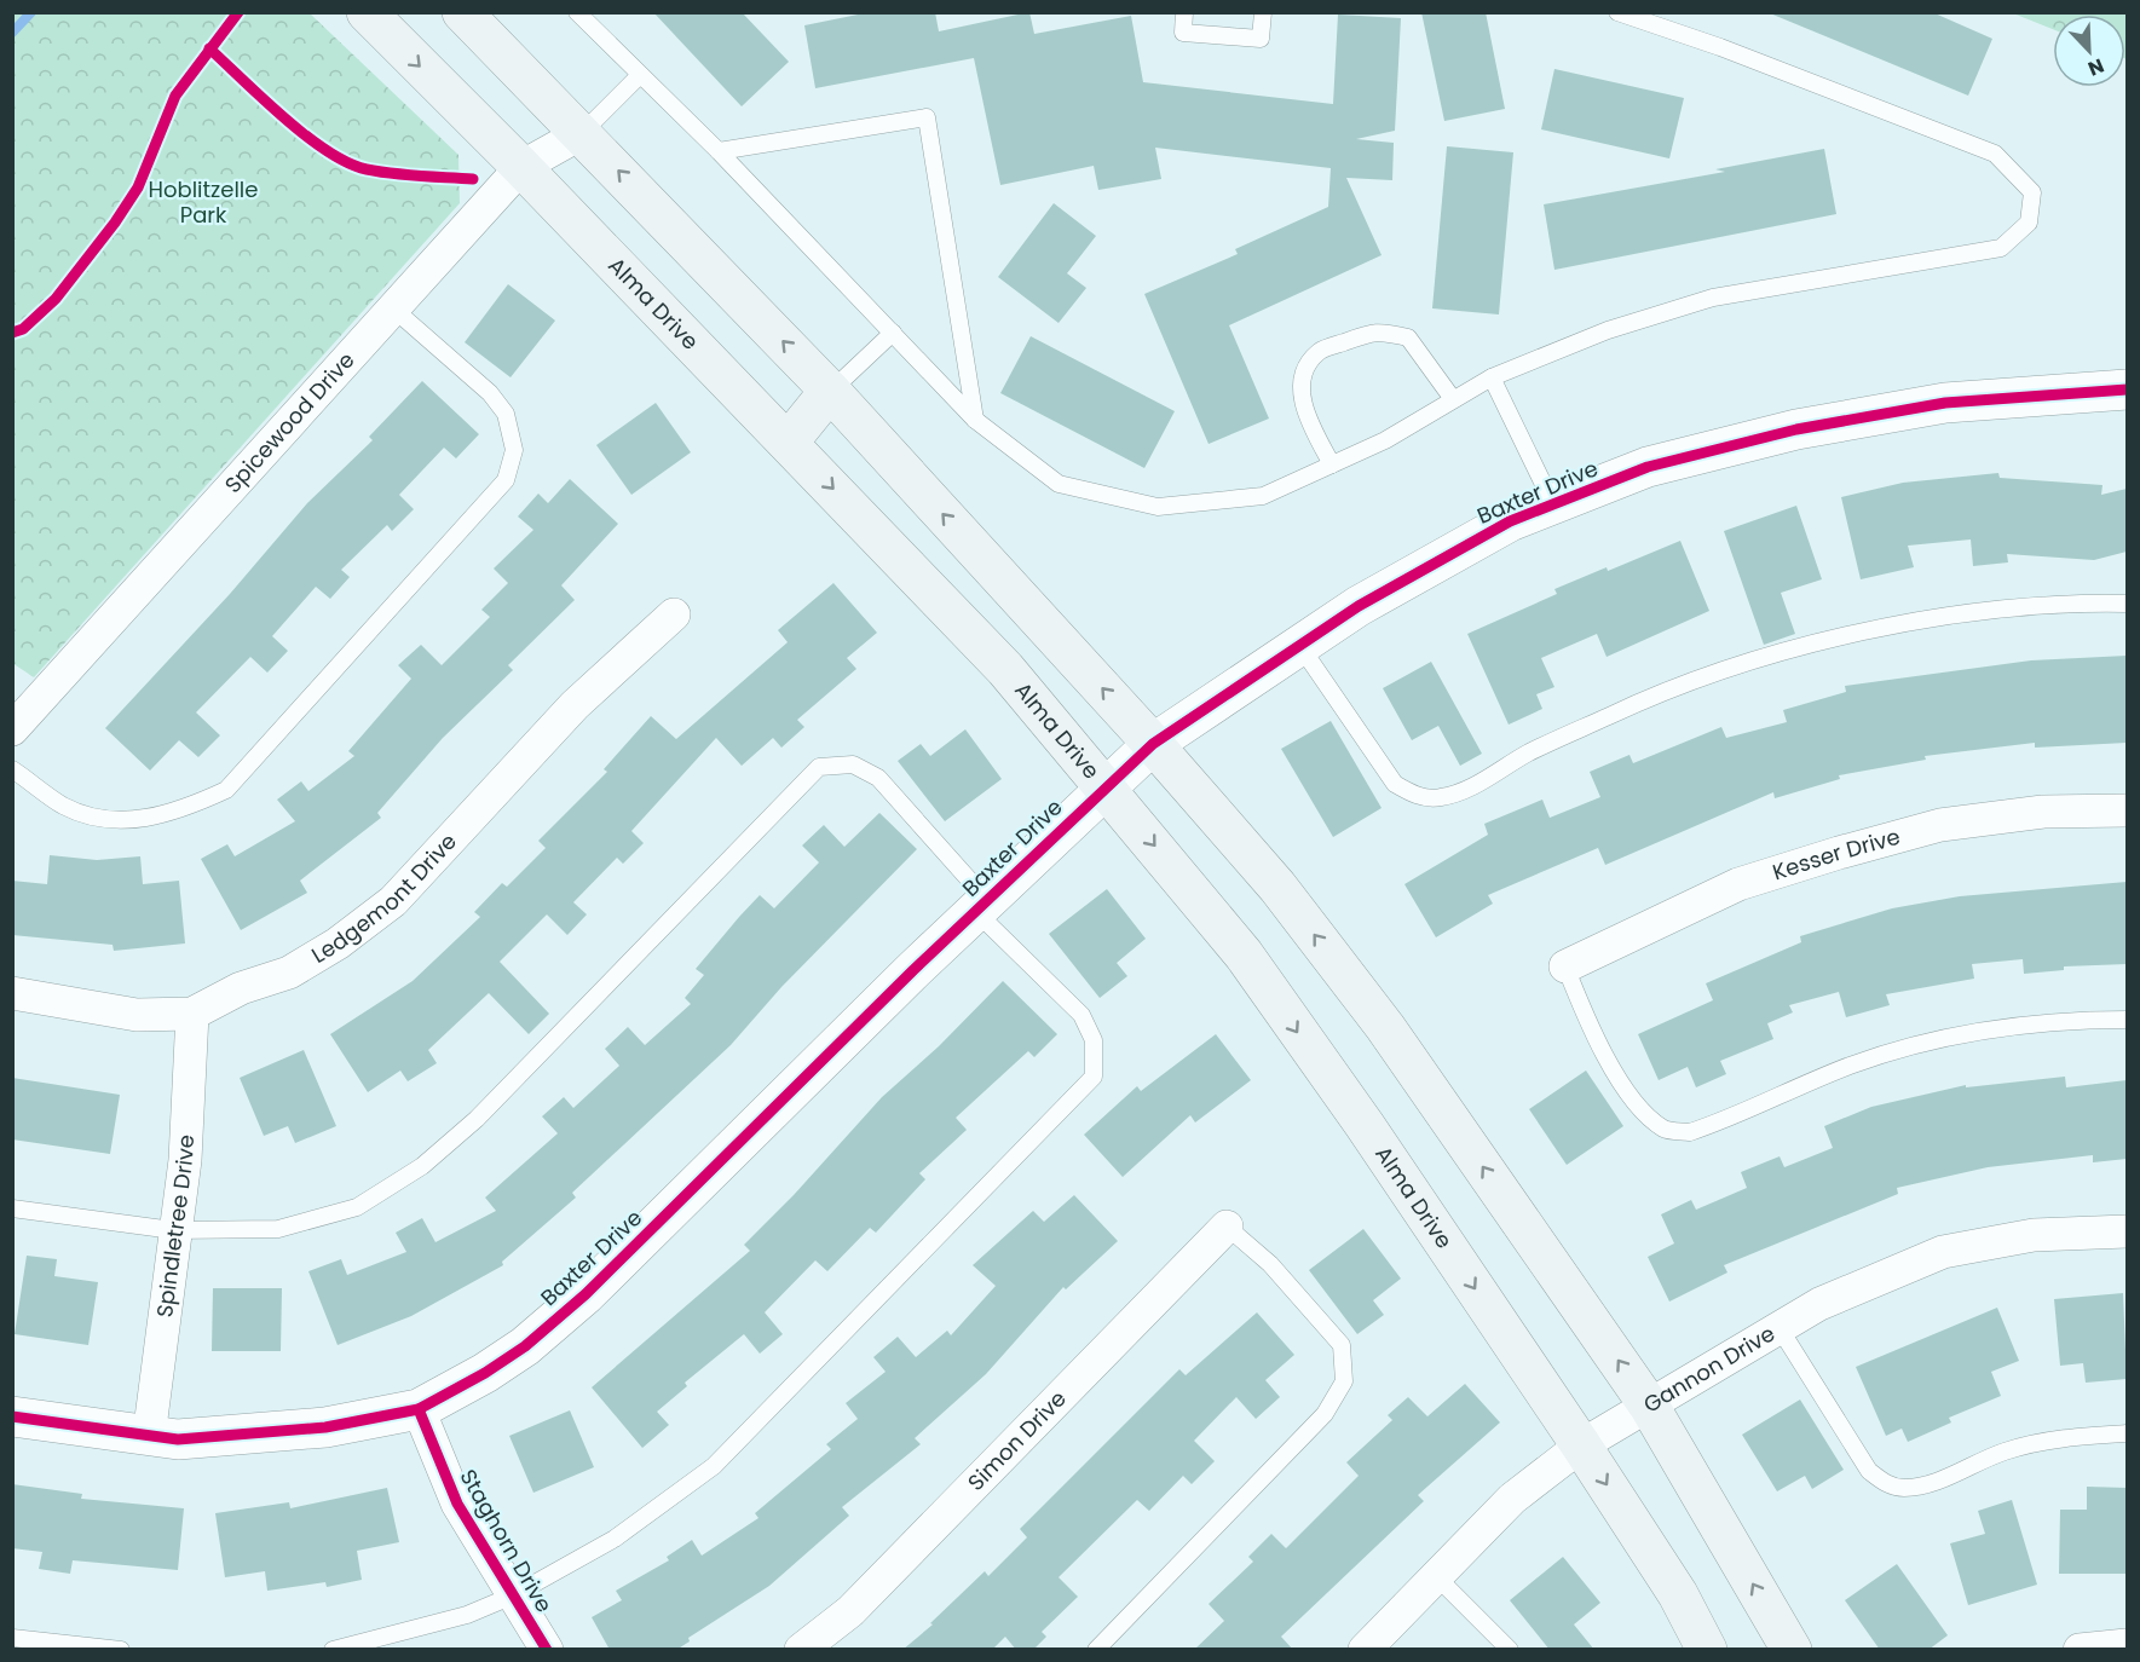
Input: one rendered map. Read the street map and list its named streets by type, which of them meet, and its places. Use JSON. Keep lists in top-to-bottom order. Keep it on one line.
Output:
{"streets":{"main road":["Alma Drive"],"street":["Spicewood Drive","Baxter Drive","Kesser Drive","Ledgemont Drive","Spindletree Drive","Gannon Drive","Simon Drive","Staghorn Drive"]},"crossings":[["Alma Drive","Spicewood Drive"],["Alma Drive","Baxter Drive"],["Alma Drive","Gannon Drive"],["Baxter Drive","Spindletree Drive"],["Baxter Drive","Staghorn Drive"],["Ledgemont Drive","Spindletree Drive"]],"parks":["Hoblitzelle Park"],"north":"bottom right"}
